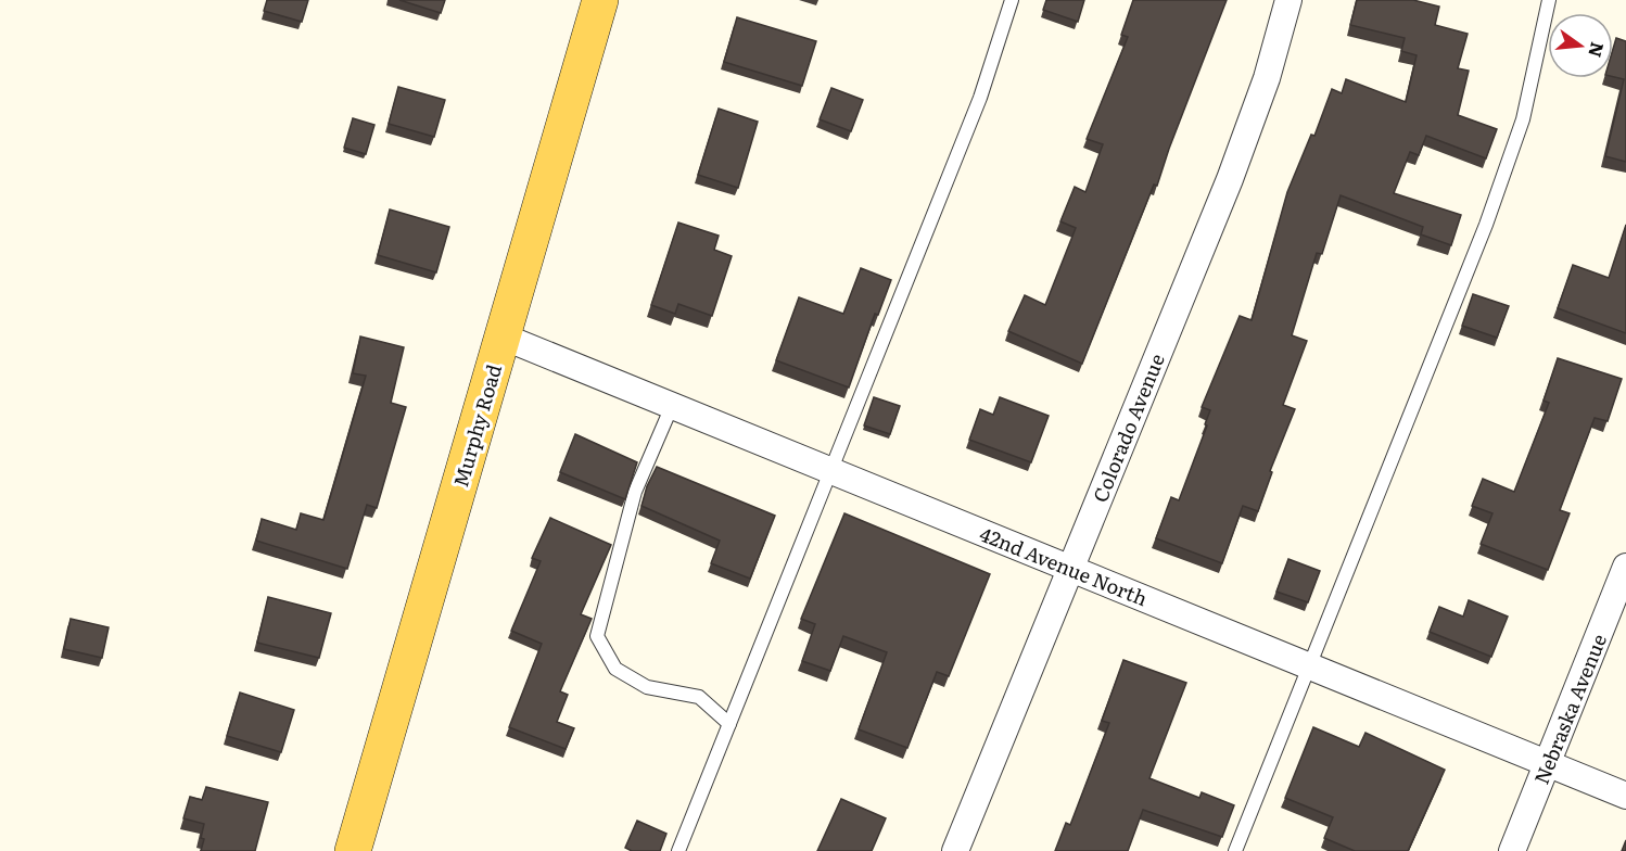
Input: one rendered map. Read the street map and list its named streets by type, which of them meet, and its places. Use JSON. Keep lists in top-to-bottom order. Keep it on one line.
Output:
{"streets":{"main road":["Murphy Road"],"street":["Colorado Avenue","42nd Avenue North","Nebraska Avenue"]},"crossings":[["Murphy Road","42nd Avenue North"],["Colorado Avenue","42nd Avenue North"],["42nd Avenue North","Nebraska Avenue"]],"north":"right"}
